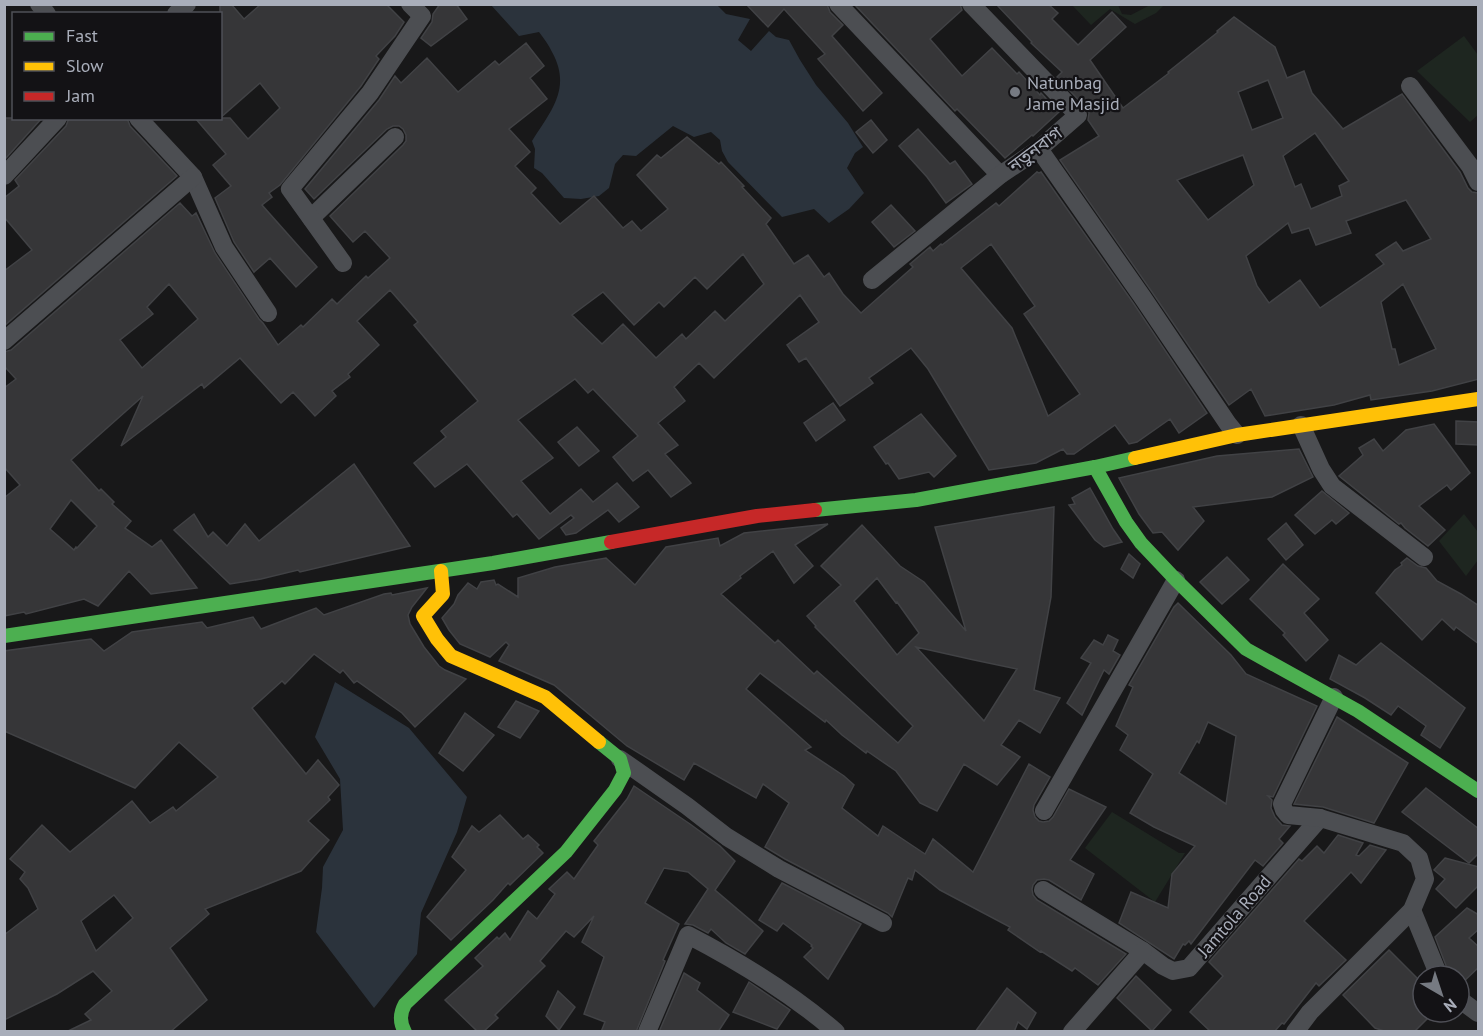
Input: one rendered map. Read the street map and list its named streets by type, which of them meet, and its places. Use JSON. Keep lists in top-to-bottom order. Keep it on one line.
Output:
{"streets":{"street":["নতুনবাগ","Jamtola Road"]},"places":["Natunbag Jame Masjid"],"legend":["Fast","Slow","Jam"],"north":"bottom right"}
